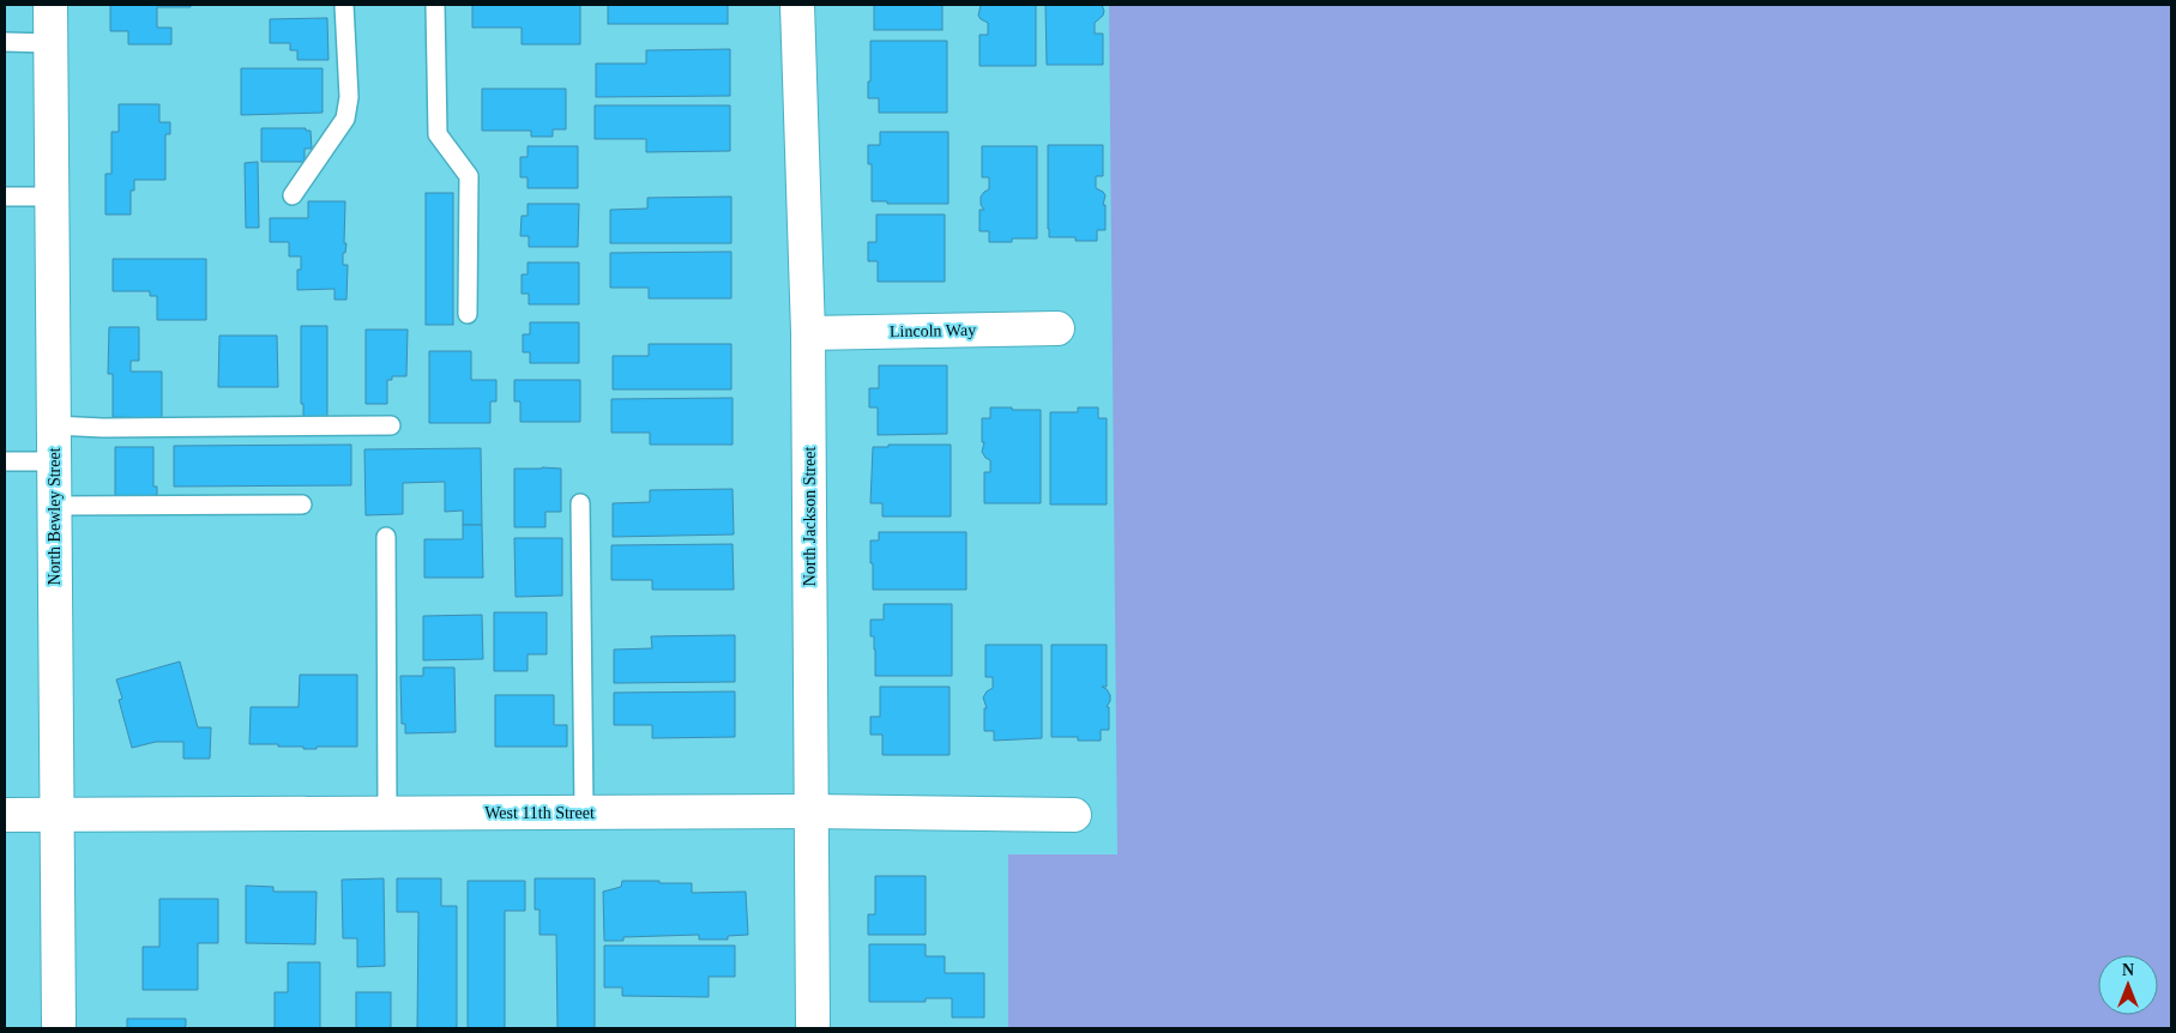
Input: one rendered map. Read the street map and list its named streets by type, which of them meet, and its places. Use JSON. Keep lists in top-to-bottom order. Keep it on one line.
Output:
{"streets":{"street":["Lincoln Way","North Bewley Street","North Jackson Street","West 11th Street"]},"crossings":[["Lincoln Way","North Jackson Street"],["North Bewley Street","West 11th Street"],["North Jackson Street","West 11th Street"]],"north":"top"}
